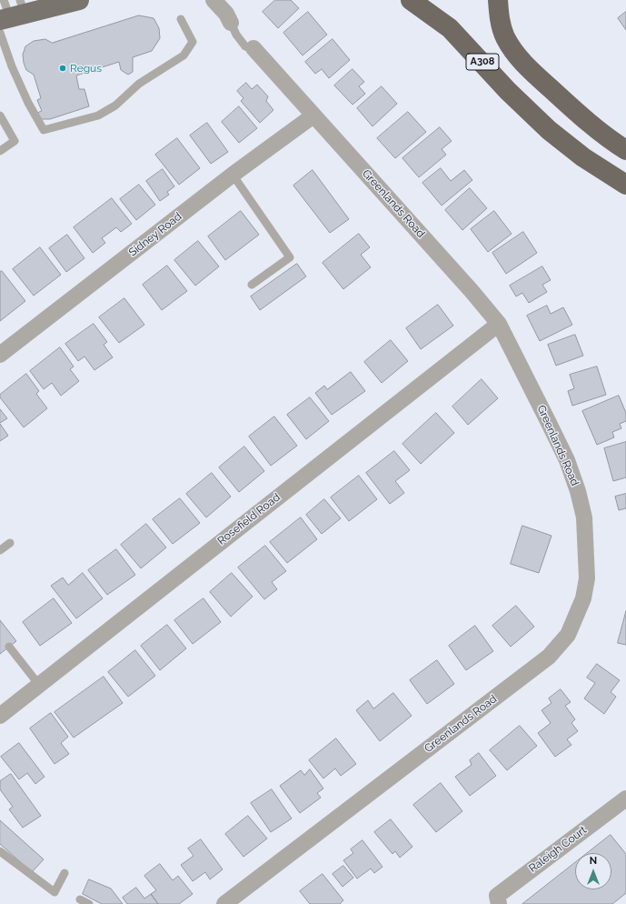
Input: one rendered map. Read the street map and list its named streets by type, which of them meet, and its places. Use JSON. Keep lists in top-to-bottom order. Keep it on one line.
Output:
{"streets":{"highway":["A308"],"street":["Greenlands Road","Sidney Road","Rosefield Road","Raleigh Court"]},"crossings":[["Greenlands Road","Sidney Road"],["Greenlands Road","Rosefield Road"]],"places":["Regus"],"north":"top"}
